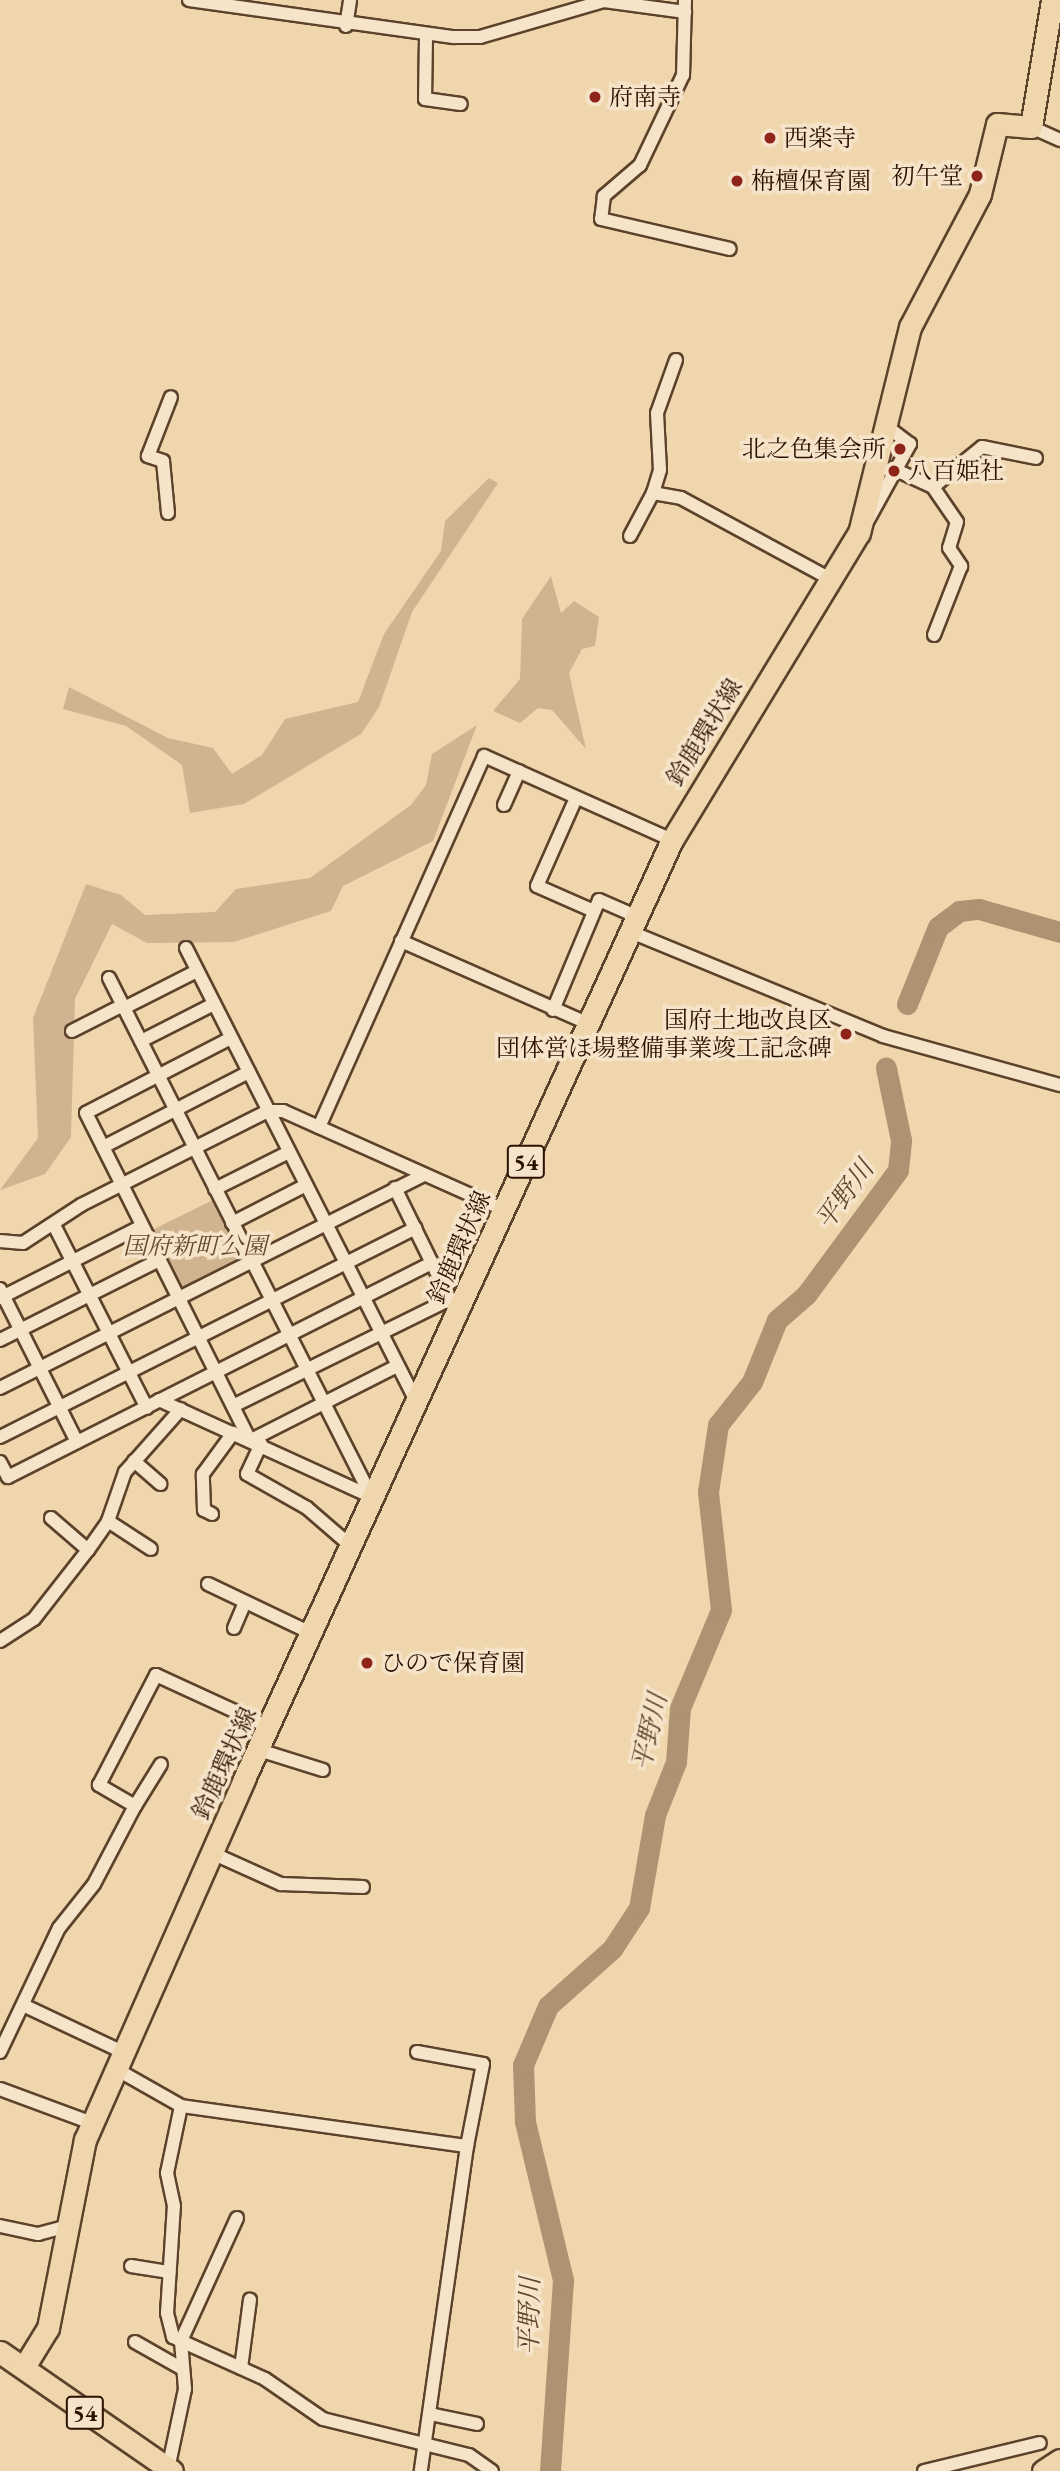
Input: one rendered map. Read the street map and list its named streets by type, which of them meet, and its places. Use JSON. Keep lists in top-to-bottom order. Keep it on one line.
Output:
{"streets":{"main road":["鈴鹿環状線","54"]},"crossings":[["鈴鹿環状線","54"]],"water":["平野川"],"parks":["国府新町公園"],"places":["府南寺","西楽寺","初午堂","栴檀保育園","北之色集会所","八百姫社","国府土地改良区 団体営ほ場整備事業竣工記念碑","ひので保育園"]}
